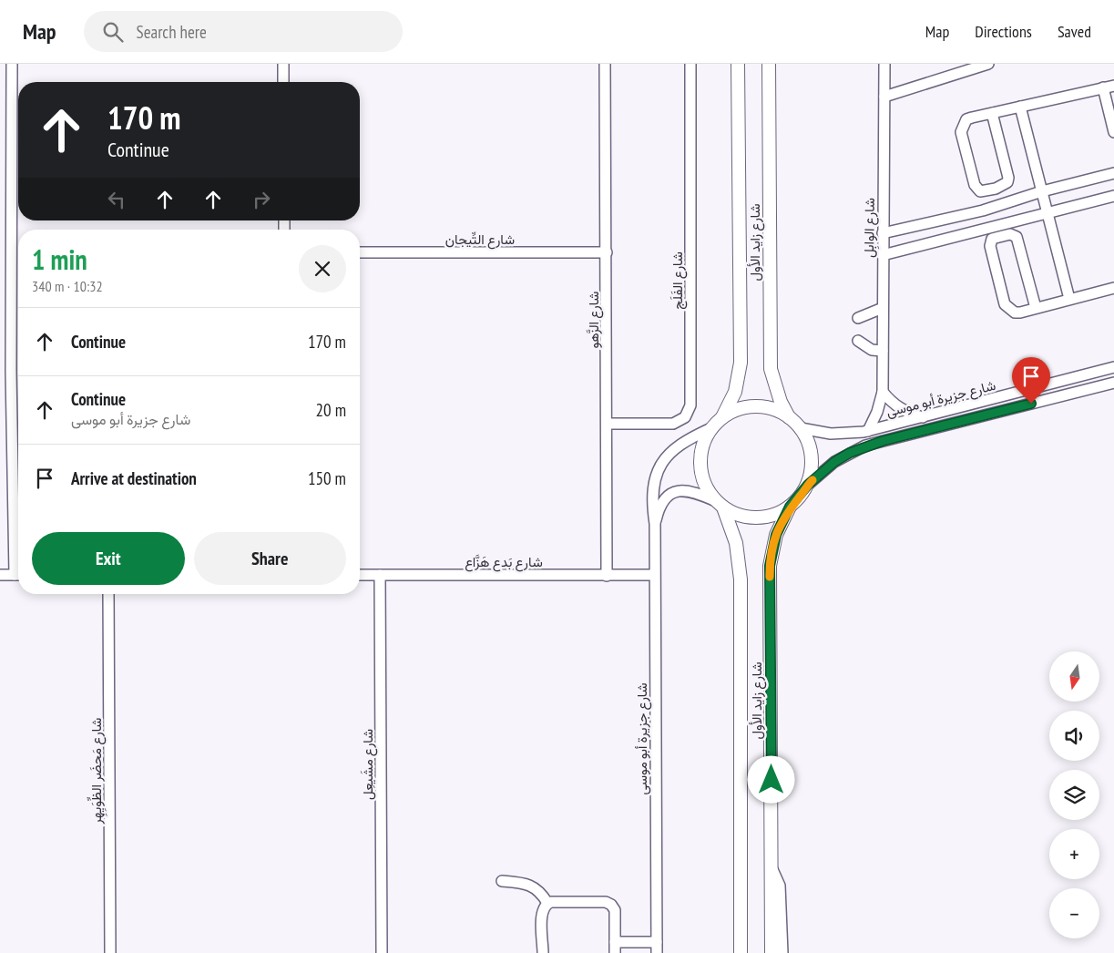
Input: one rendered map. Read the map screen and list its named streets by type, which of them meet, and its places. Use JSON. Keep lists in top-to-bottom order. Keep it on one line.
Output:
{"streets":{"main road":["شارع زايد الأول"],"street":["شارع الوابِل","شارع التِّيجان","شارع الفَلَج","شارع الزَّهو","شارع جزيرة أبو موسى","شارع بَدع هَزَّاع","شارع مشَيعِل","شارع مَحضَر الظِّوَيِهِر"]},"crossings":[["شارع الوابِل","شارع جزيرة أبو موسى"],["شارع التِّيجان","شارع الزَّهو"],["شارع زايد الأول","شارع جزيرة أبو موسى"],["شارع الفَلَج","شارع الزَّهو"],["شارع الزَّهو","شارع بَدع هَزَّاع"],["شارع جزيرة أبو موسى","شارع بَدع هَزَّاع"],["شارع بَدع هَزَّاع","شارع مشَيعِل"]],"north":"bottom","page":{"header":"Map","search":"Search here","nav":["Map","Directions","Saved"],"turn":["170 m","Continue"],"heading":["1 min","340 m · 10:32"],"list":[{"name":"Continue","value":"170 m"},{"name":"Continue","note":"شارع جزيرة أبو موسى","value":"20 m"},{"name":"Arrive at destination","value":"150 m"}],"buttons":["Exit","Share"],"map_buttons":["+","−"]}}
